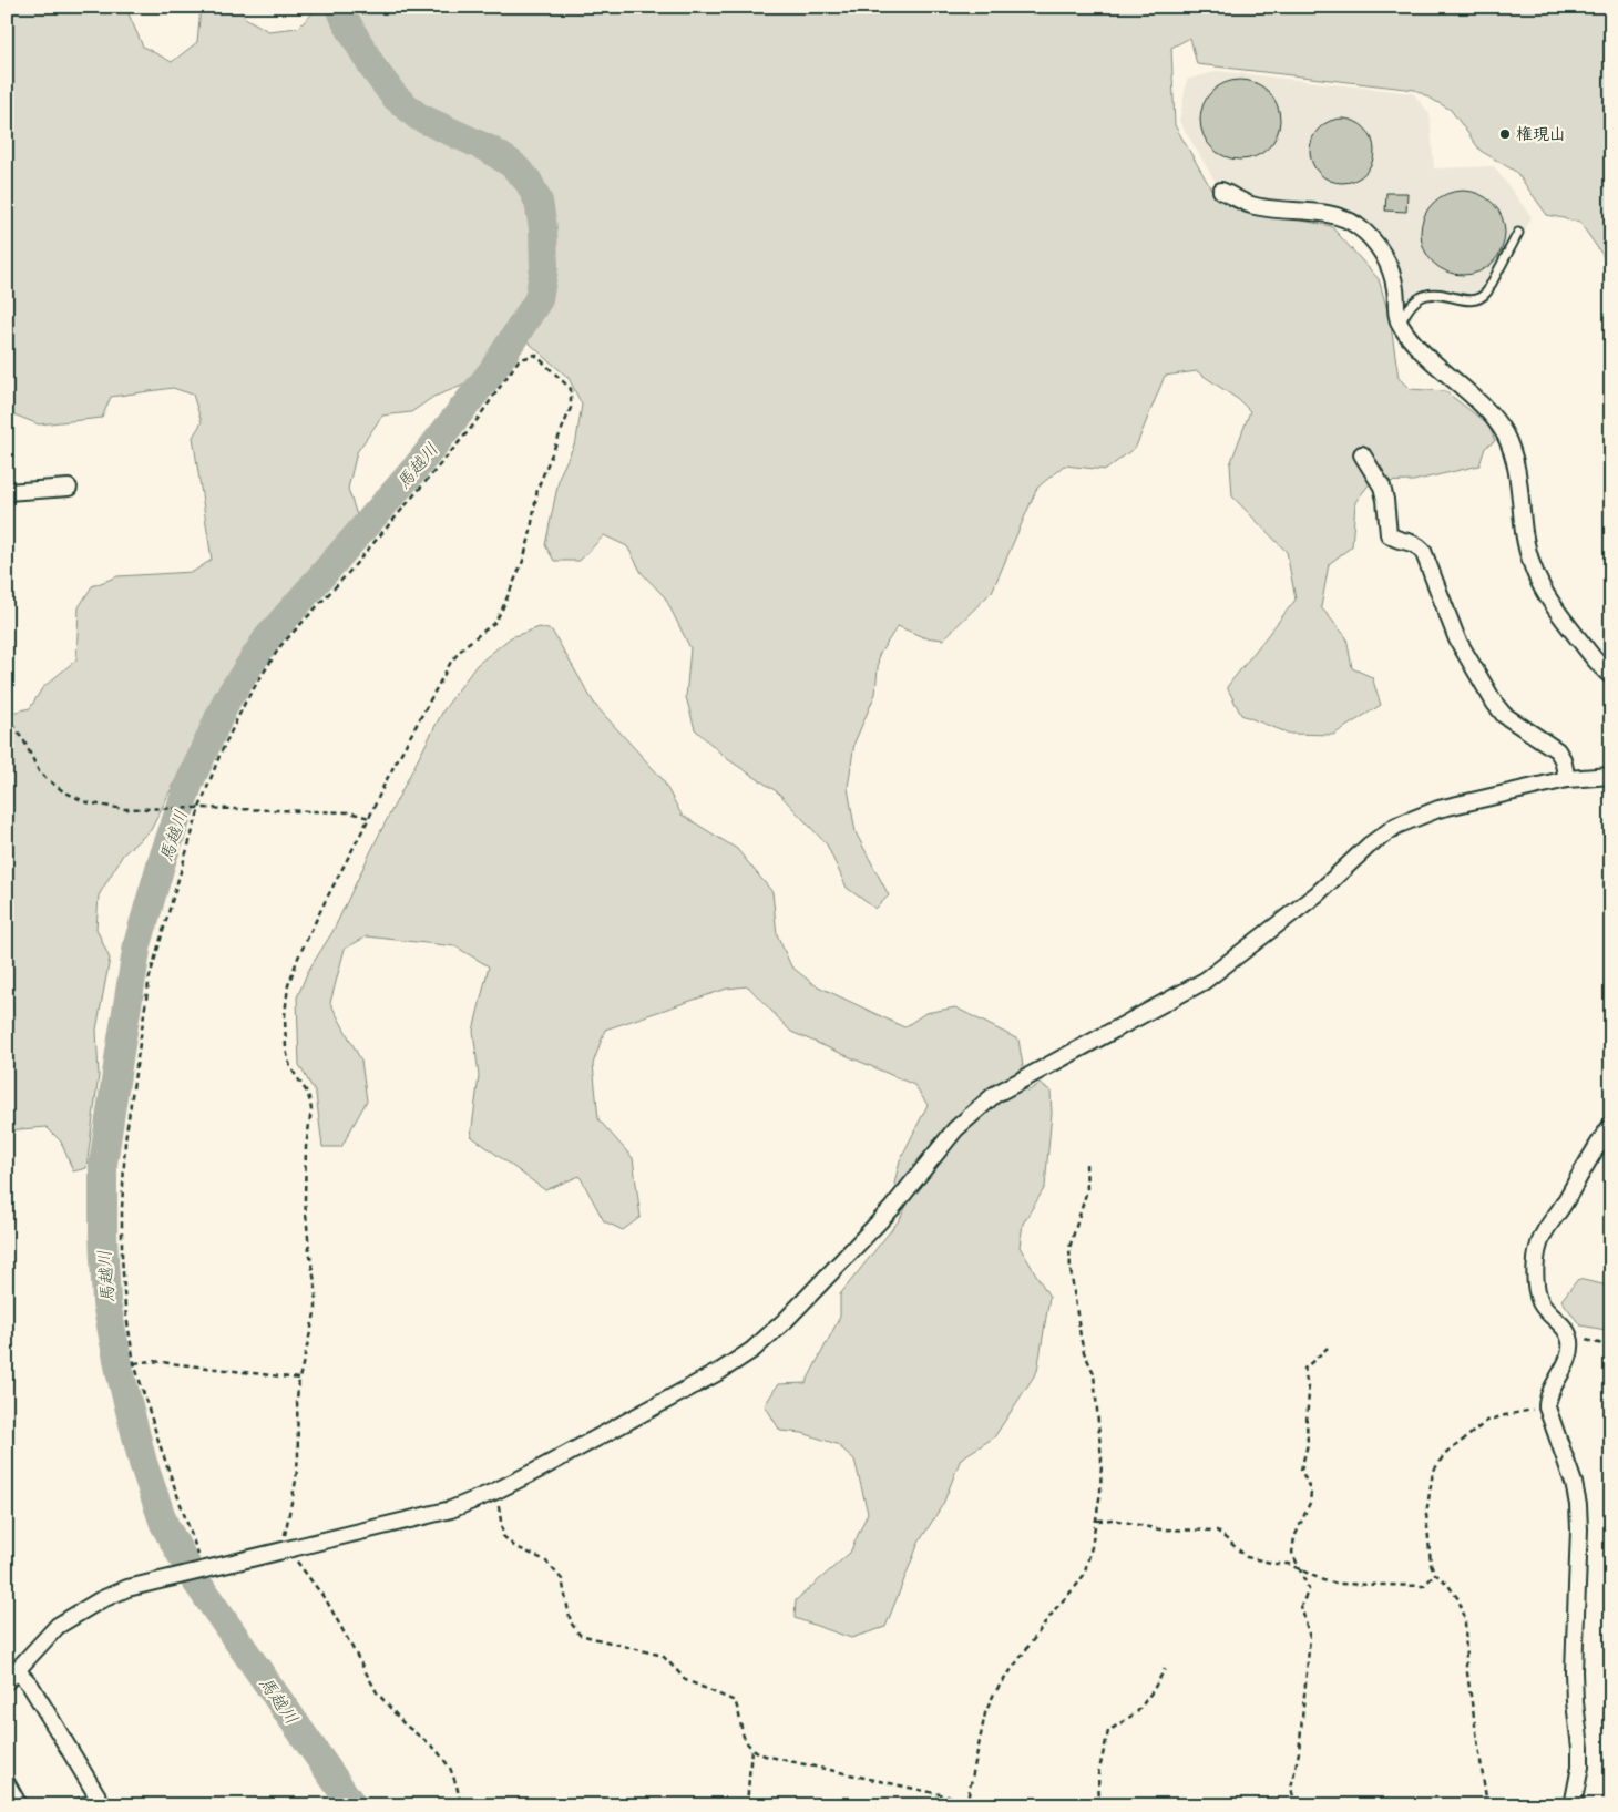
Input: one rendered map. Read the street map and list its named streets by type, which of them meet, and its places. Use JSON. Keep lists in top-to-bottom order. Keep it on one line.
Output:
{"water":["馬越川"],"places":["権現山"]}
